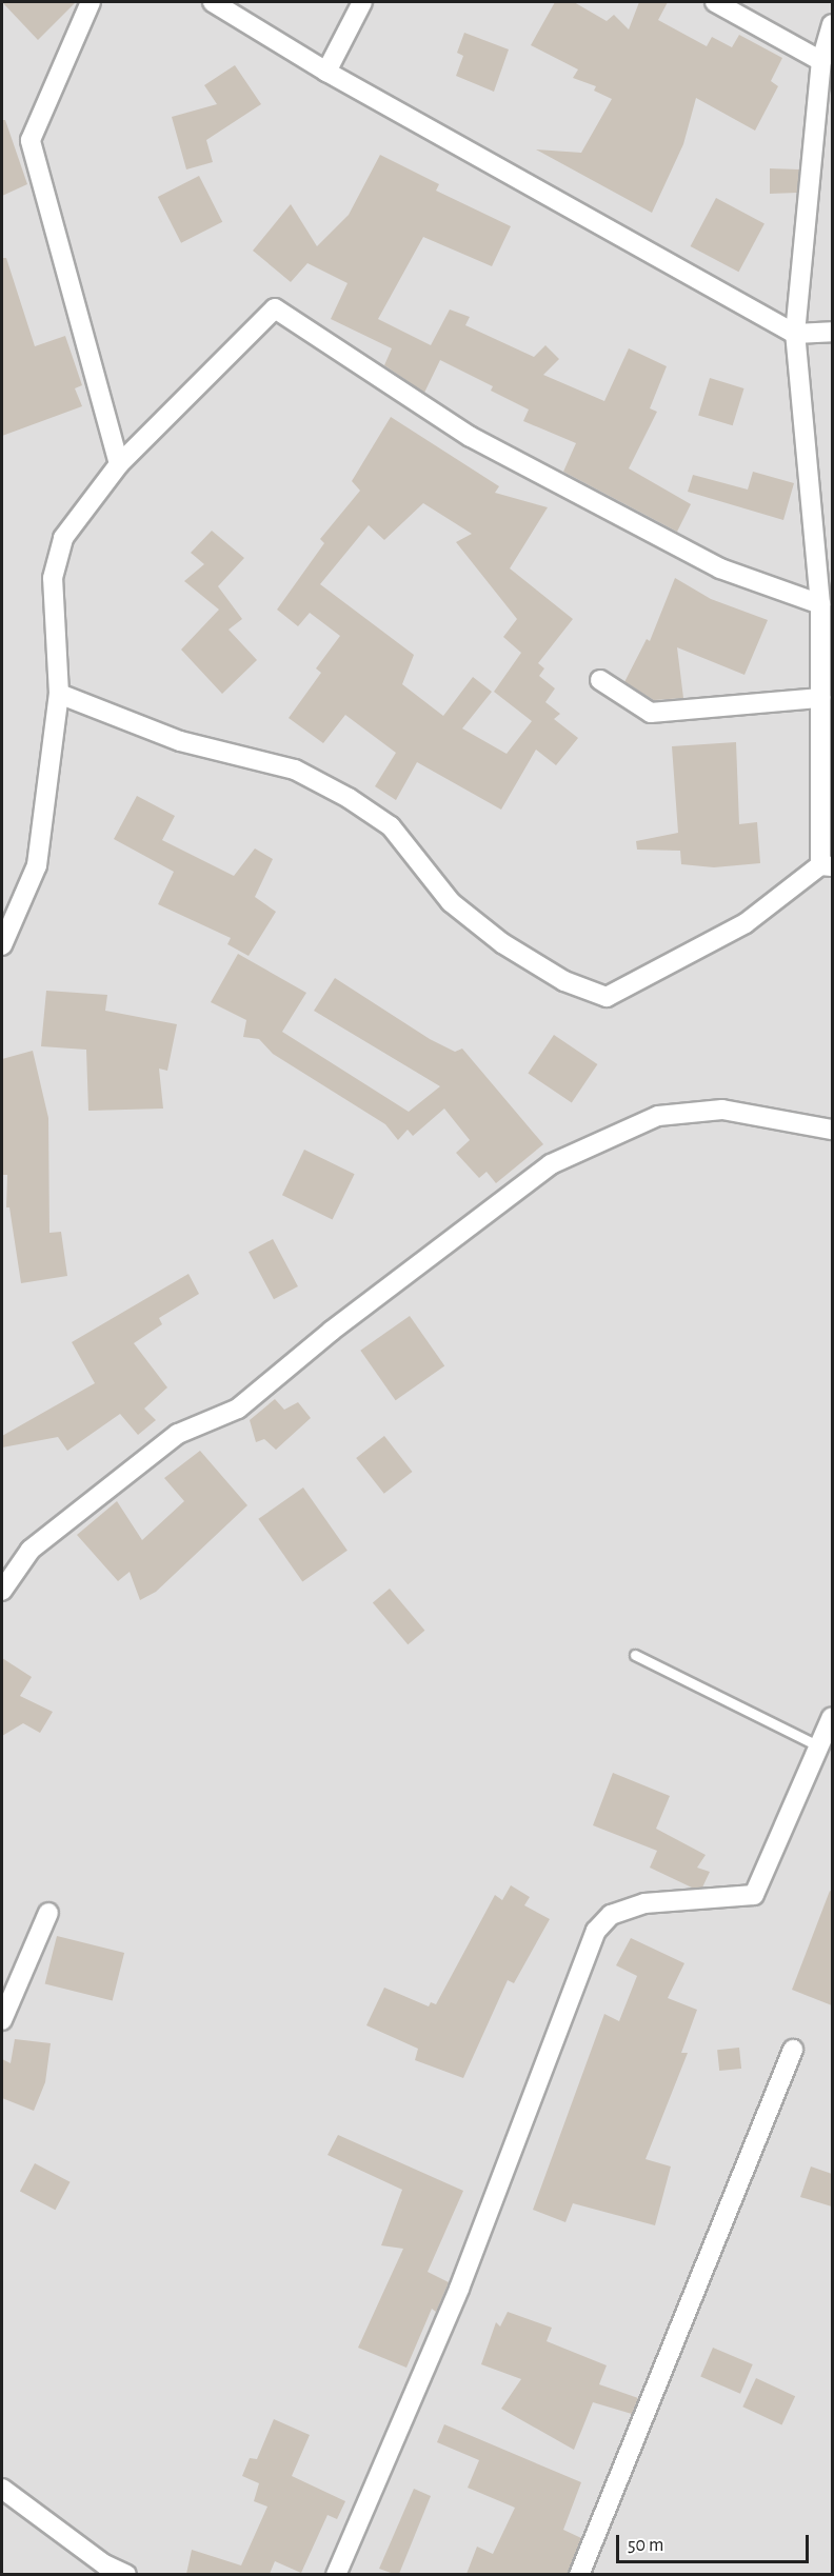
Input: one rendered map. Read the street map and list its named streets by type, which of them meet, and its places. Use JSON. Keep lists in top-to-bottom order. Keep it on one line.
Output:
{"scale_bar":"50 m"}
